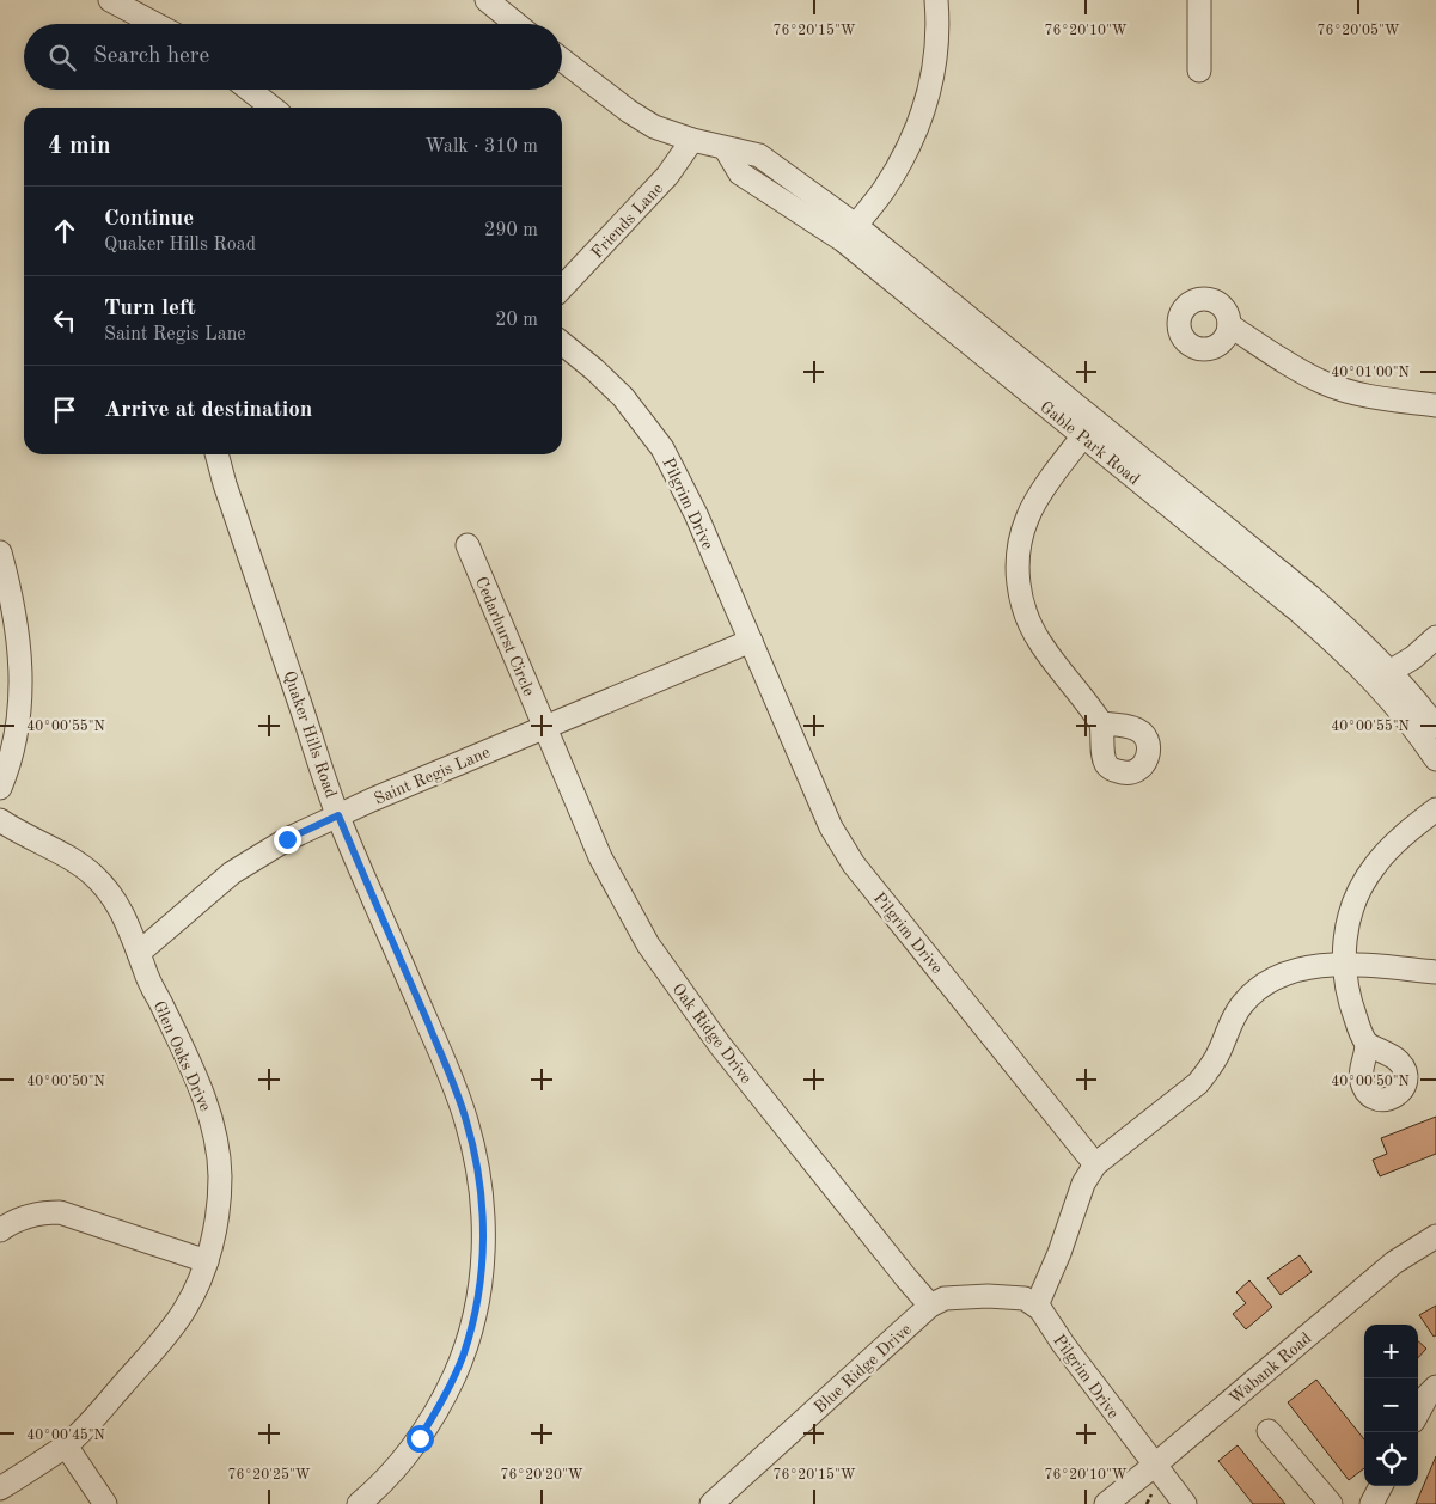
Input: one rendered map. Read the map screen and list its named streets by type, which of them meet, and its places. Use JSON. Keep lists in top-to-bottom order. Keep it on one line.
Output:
{"streets":{"street":["Friends Lane","Gable Park Road","Pilgrim Drive","Cedarhurst Circle","Quaker Hills Road","Saint Regis Lane","Oak Ridge Drive","Glen Oaks Drive","Blue Ridge Drive","Wabank Road"]},"crossings":[["Friends Lane","Gable Park Road"],["Pilgrim Drive","Saint Regis Lane"],["Pilgrim Drive","Blue Ridge Drive"],["Pilgrim Drive","Wabank Road"],["Cedarhurst Circle","Saint Regis Lane"],["Cedarhurst Circle","Oak Ridge Drive"],["Quaker Hills Road","Saint Regis Lane"],["Saint Regis Lane","Oak Ridge Drive"],["Saint Regis Lane","Glen Oaks Drive"],["Oak Ridge Drive","Blue Ridge Drive"]],"page":{"search":"Search here","heading":["4 min","Walk · 310 m"],"list":[["Continue","Quaker Hills Road","290 m"],["Turn left","Saint Regis Lane","20 m"],"Arrive at destination"],"map_buttons":["+","−"]},"coordinates":["76°20'15\"W","76°20'10\"W","76°20'05\"W","40°01'00\"N","40°00'55\"N","40°00'50\"N","40°00'45\"N","76°20'25\"W","76°20'20\"W"]}
